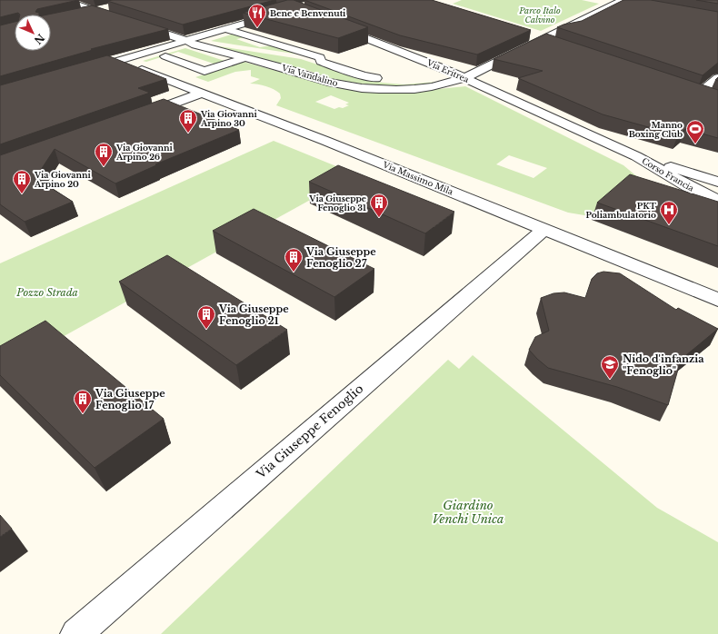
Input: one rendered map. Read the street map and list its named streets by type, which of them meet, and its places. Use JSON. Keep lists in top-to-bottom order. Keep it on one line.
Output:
{"streets":{"street":["Via Eritrea","Via Vandalino","Corso Francia","Via Massimo Mila","Via Giuseppe Fenoglio"]},"crossings":[["Via Eritrea","Via Vandalino"],["Via Eritrea","Corso Francia"],["Via Massimo Mila","Via Giuseppe Fenoglio"]],"parks":["Parco Italo Calvino","Pozzo Strada","Giardino Venchi Unica"],"places":{"restaurant":["Bene e Benvenuti"],"building":["Via Giovanni Arpino 30","Via Giovanni Arpino 26","Via Giovanni Arpino 20","Via Giuseppe Fenoglio 31","Via Giuseppe Fenoglio 27","Via Giuseppe Fenoglio 21","Via Giuseppe Fenoglio 17"],"sports":["Manno Boxing Club"],"hospital":["PKT Poliambulatorio"],"school or university":["Nido d'infanzia \"Fenoglio\""]},"north":"bottom right"}
